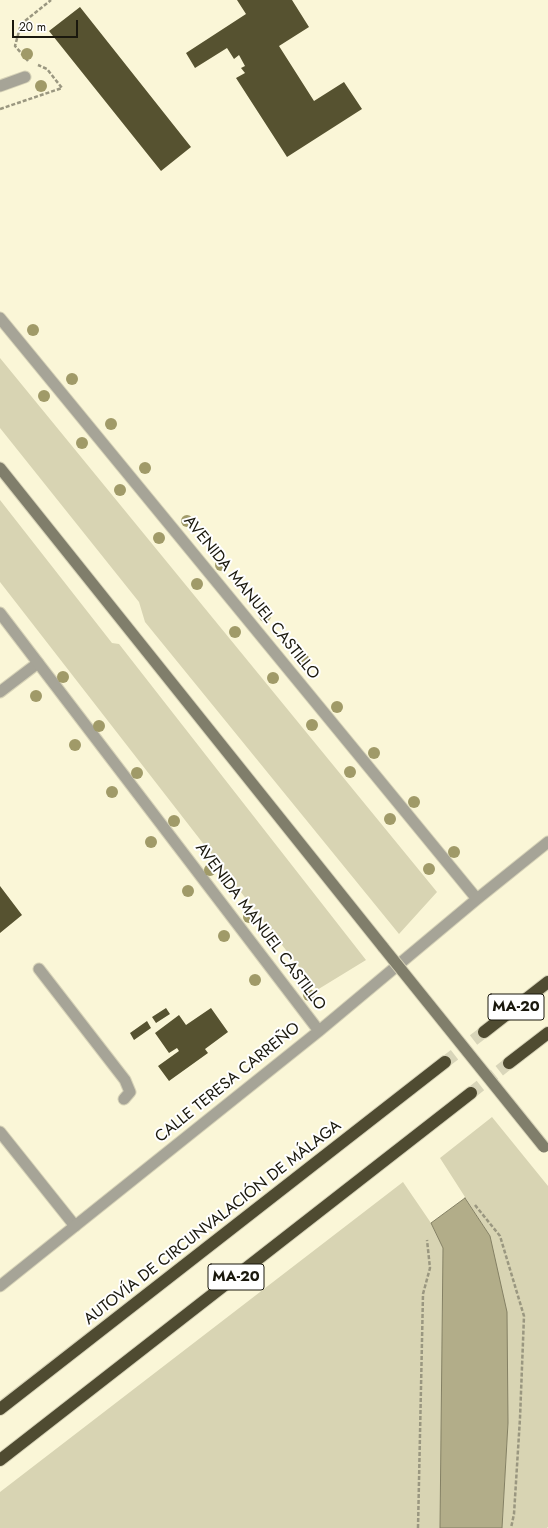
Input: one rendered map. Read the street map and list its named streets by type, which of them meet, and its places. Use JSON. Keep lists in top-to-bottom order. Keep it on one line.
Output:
{"streets":{"highway":["MA-20","AUTOVÍA DE CIRCUNVALACIÓN DE MÁLAGA"],"street":["AVENIDA MANUEL CASTILLO","CALLE TERESA CARREÑO"]},"crossings":[["AVENIDA MANUEL CASTILLO","CALLE TERESA CARREÑO"]],"scale_bar":"20 m"}
